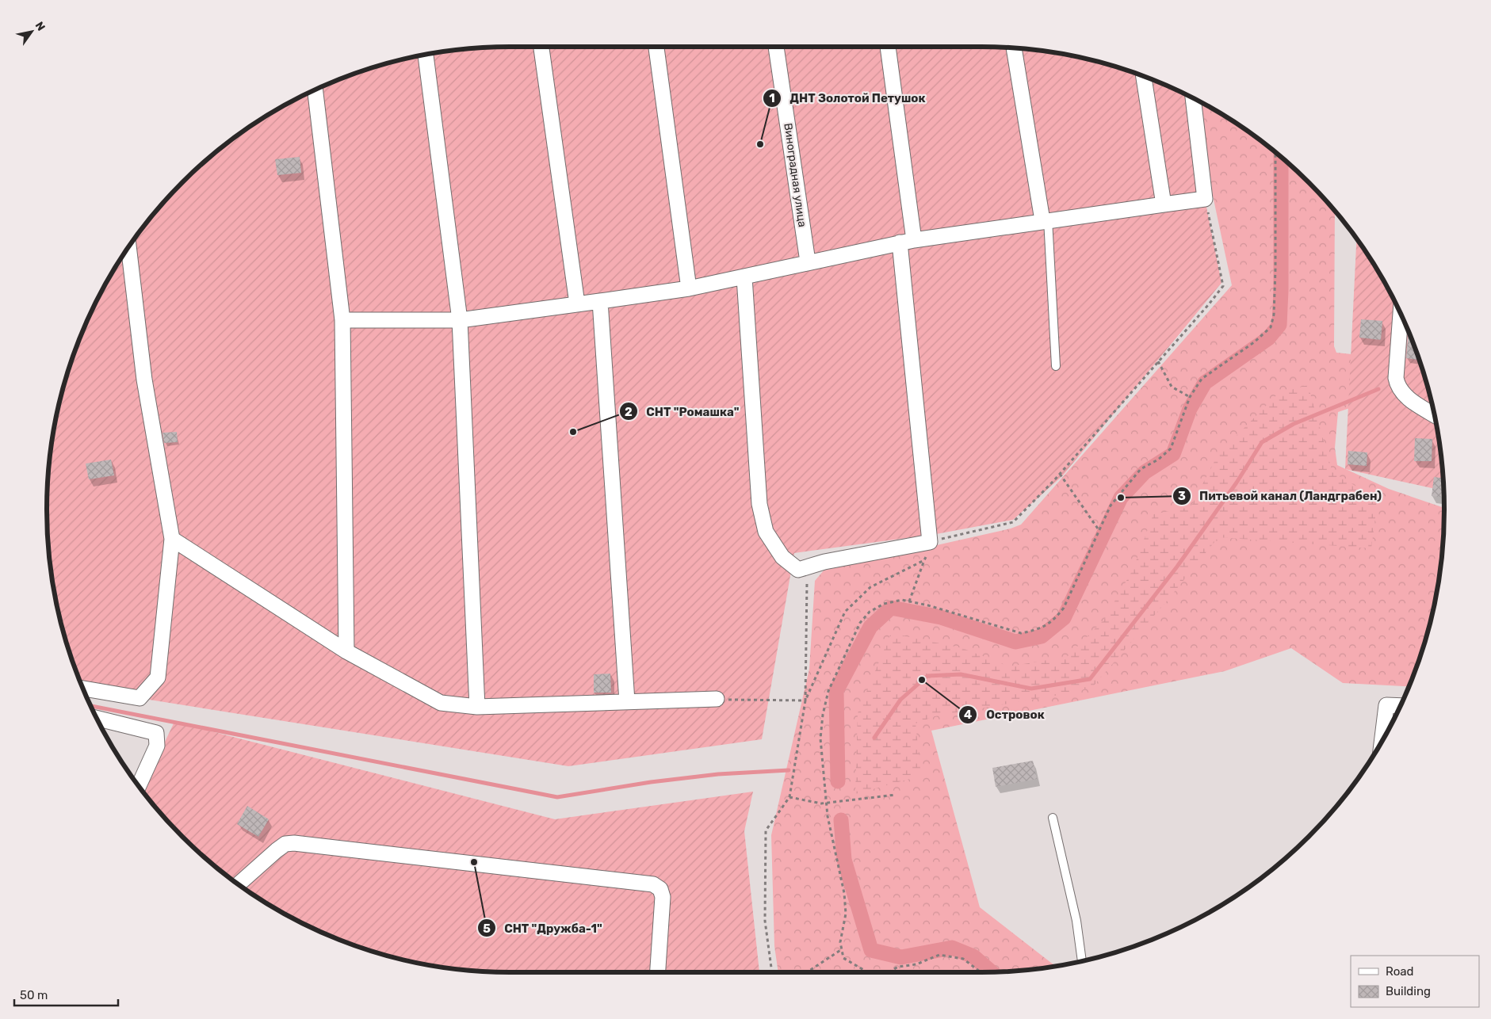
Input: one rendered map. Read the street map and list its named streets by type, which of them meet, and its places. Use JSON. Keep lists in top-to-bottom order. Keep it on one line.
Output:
{"streets":{"street":["Виноградная улица"]},"places":["ДНТ Золотой Петушок","СНТ \"Ромашка\"","Питьевой канал (Ландграбен)","Островок","СНТ \"Дружба-1\""],"legend":["Road","Building"],"scale_bar":"50 m","north":"top right"}
